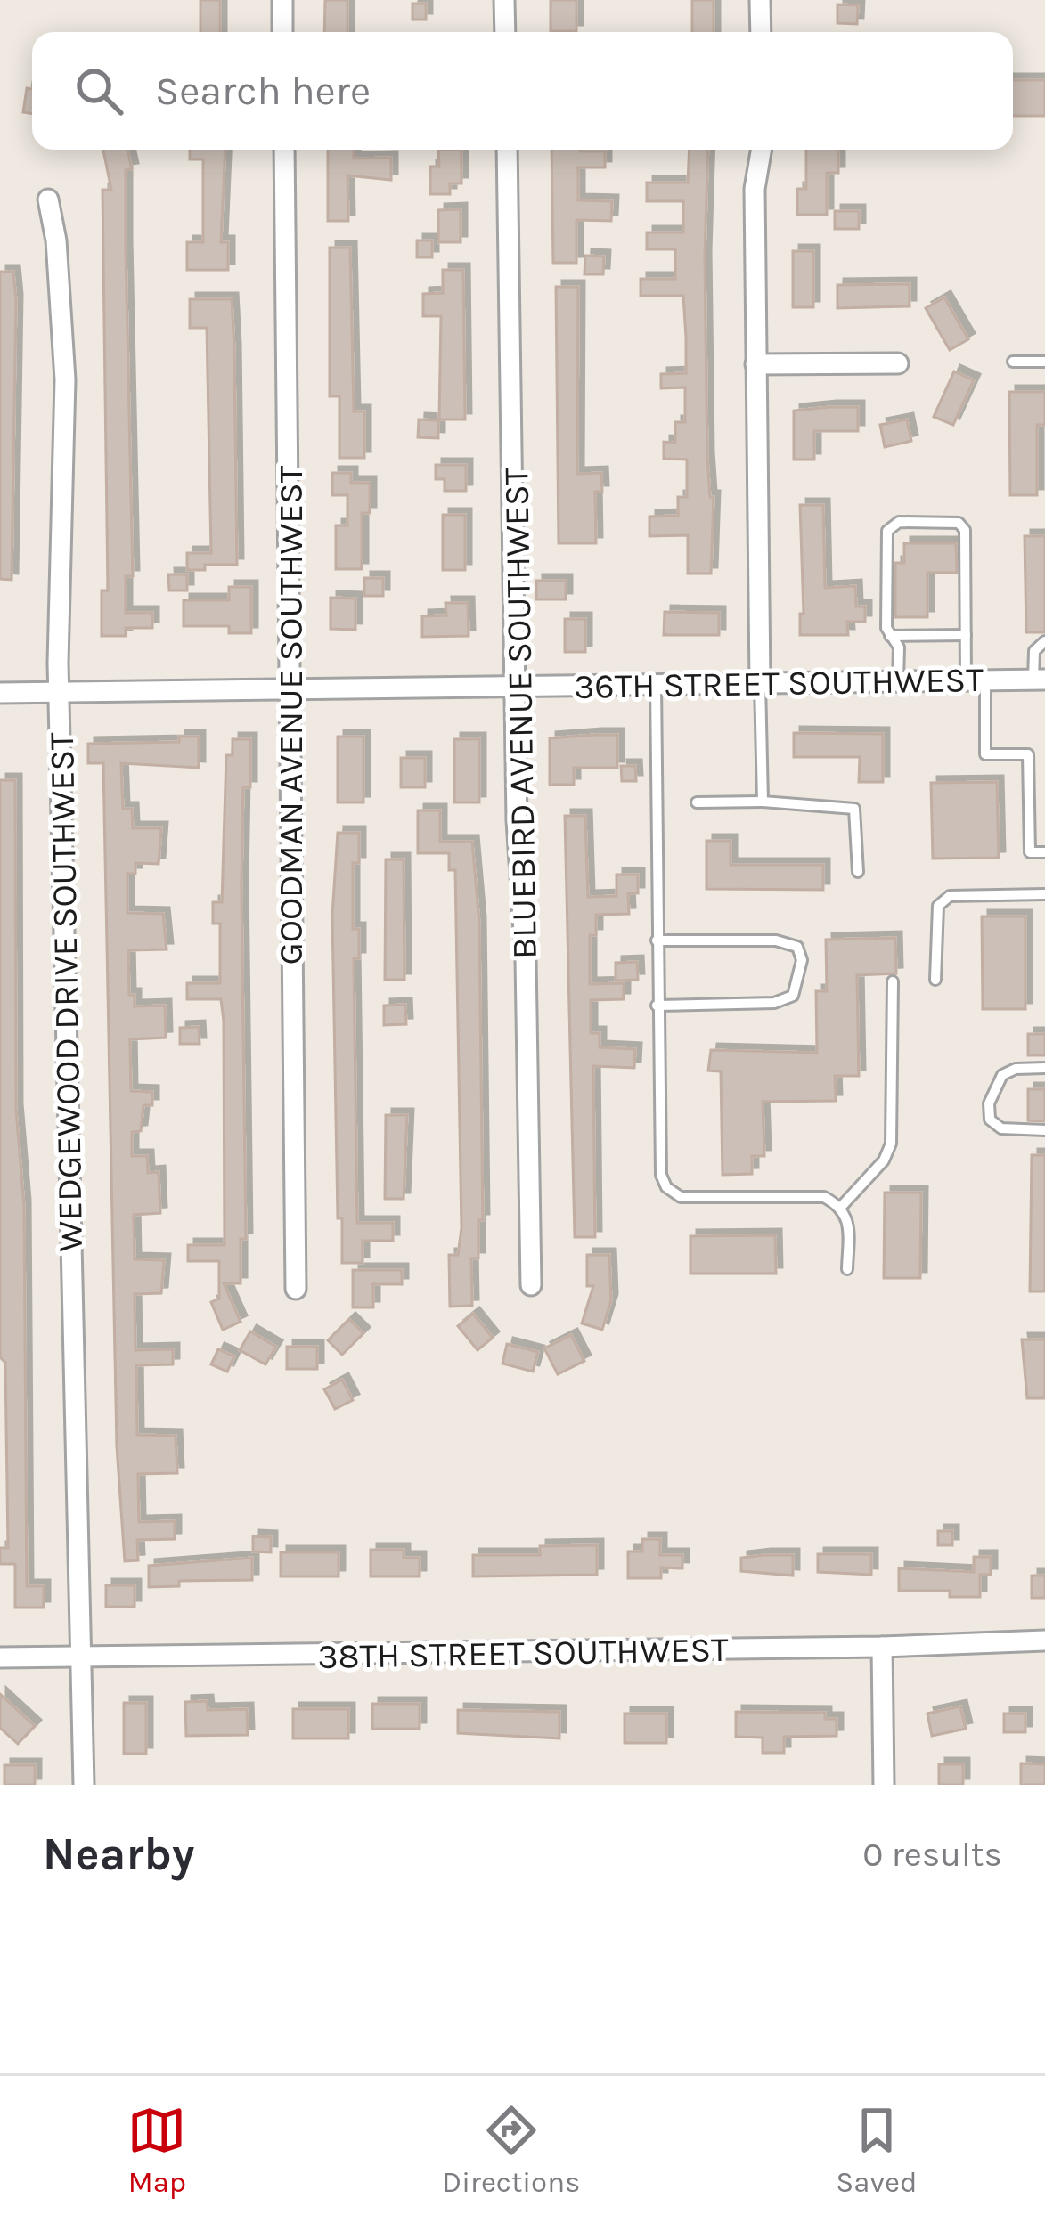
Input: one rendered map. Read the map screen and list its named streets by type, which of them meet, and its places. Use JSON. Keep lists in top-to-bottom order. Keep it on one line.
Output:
{"streets":{"street":["36TH STREET SOUTHWEST","BLUEBIRD AVENUE SOUTHWEST","GOODMAN AVENUE SOUTHWEST","WEDGEWOOD DRIVE SOUTHWEST","38TH STREET SOUTHWEST"]},"crossings":[["36TH STREET SOUTHWEST","BLUEBIRD AVENUE SOUTHWEST"],["36TH STREET SOUTHWEST","GOODMAN AVENUE SOUTHWEST"],["36TH STREET SOUTHWEST","WEDGEWOOD DRIVE SOUTHWEST"],["WEDGEWOOD DRIVE SOUTHWEST","38TH STREET SOUTHWEST"]],"page":{"search":"Search here","heading":["Nearby","0 results"],"nav":["Map","Directions","Saved"]}}
